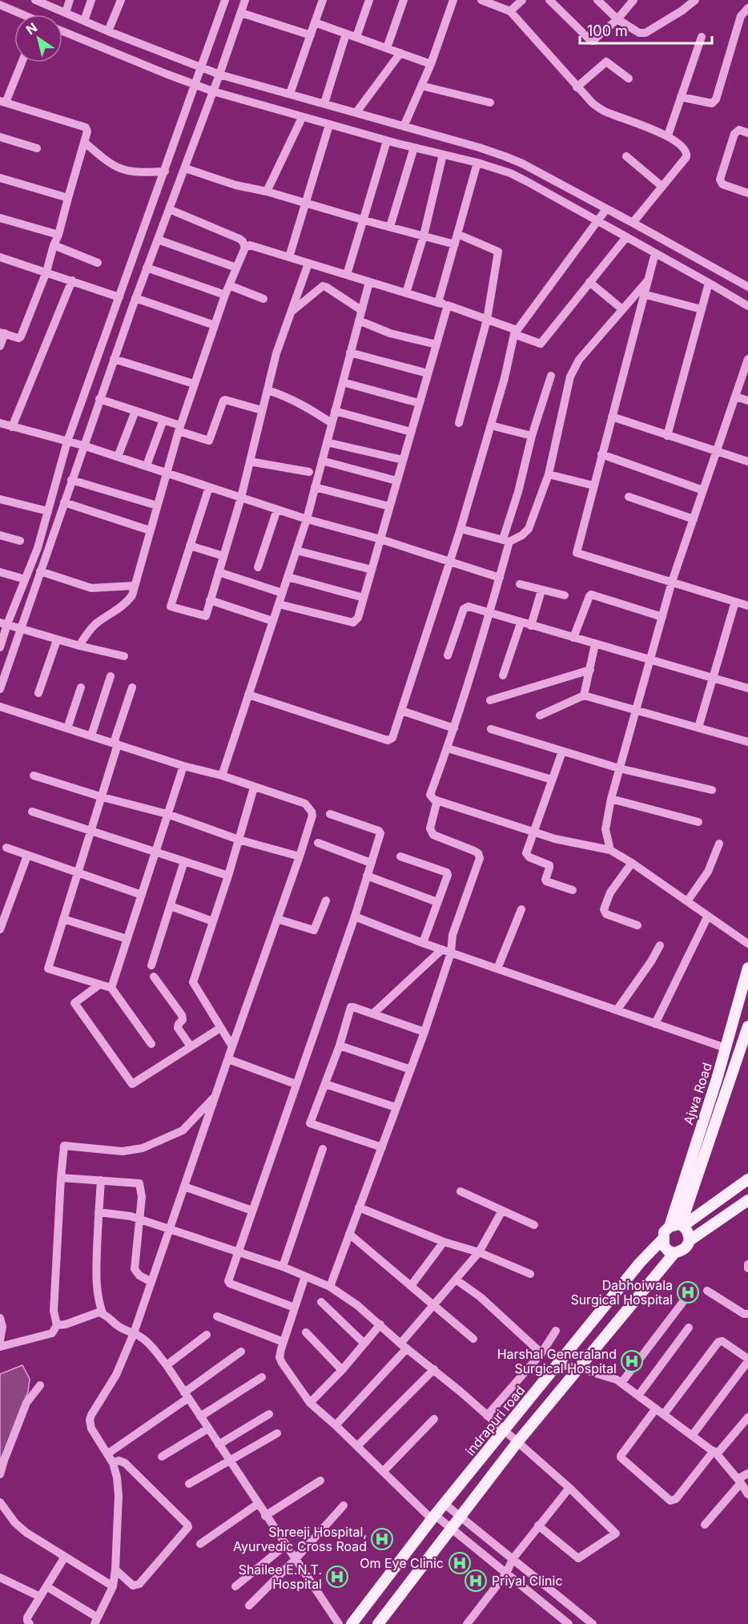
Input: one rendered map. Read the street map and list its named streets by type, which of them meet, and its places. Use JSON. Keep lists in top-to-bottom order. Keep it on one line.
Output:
{"streets":{"main road":["Ajwa Road","indrapuri road"]},"crossings":[["Ajwa Road","indrapuri road"]],"places":{"hospital":["Dabhoiwala Surgical Hospital","Harshal Generaland Surgical Hospital","Shreeji Hospital, Ayurvedic Cross Road","Om Eye Clinic","Shailee E.N.T. Hospital","Priyal Clinic"]},"scale_bar":"100 m","north":"top left"}
